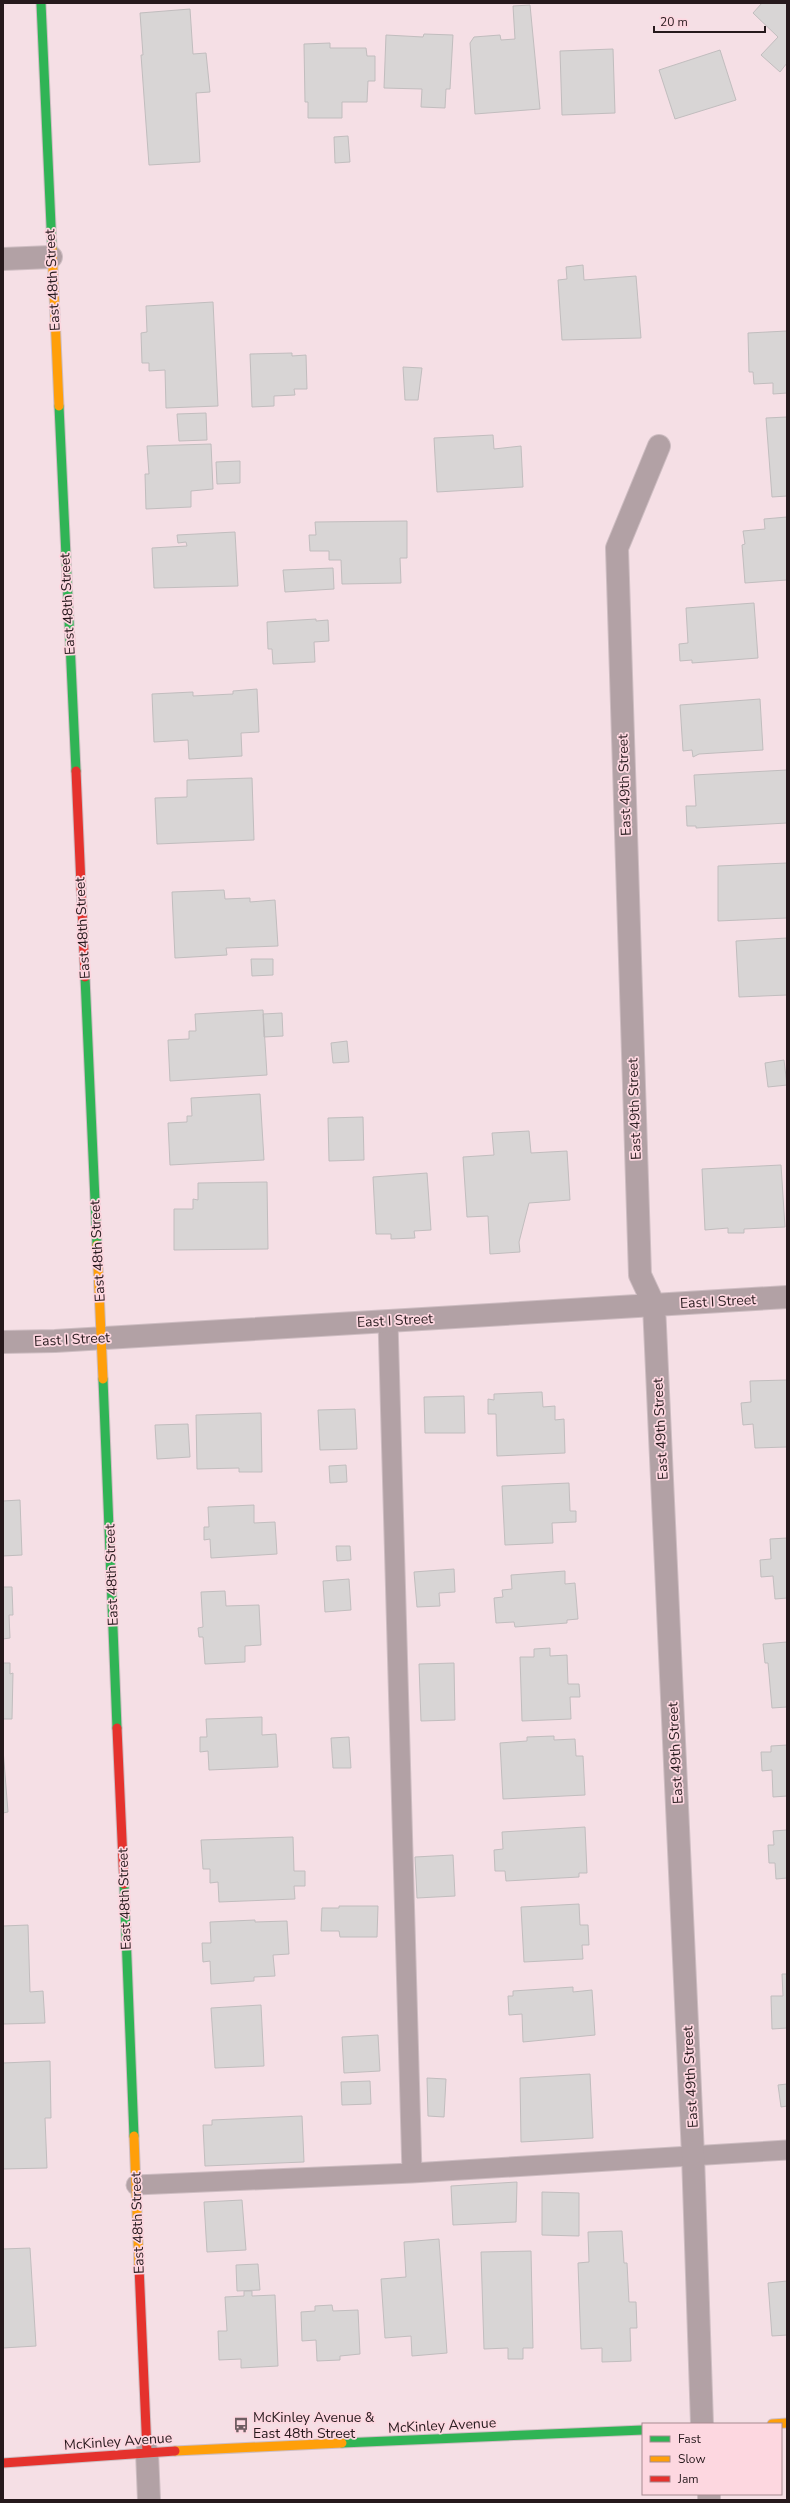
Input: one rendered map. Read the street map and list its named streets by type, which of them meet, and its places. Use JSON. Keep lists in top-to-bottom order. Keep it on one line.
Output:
{"streets":{"street":["East 48th Street","East 49th Street","East I Street","McKinley Avenue"]},"crossings":[["East 48th Street","East I Street"],["East 48th Street","McKinley Avenue"],["East 49th Street","East I Street"]],"places":{"bus stop":["McKinley Avenue & East 48th Street"]},"legend":["Fast","Slow","Jam"],"scale_bar":"20 m"}
